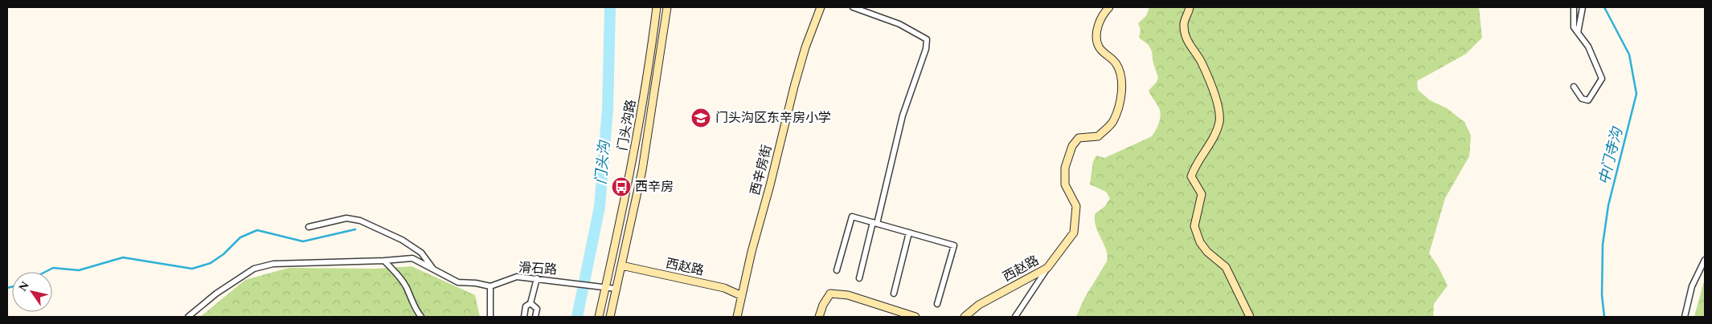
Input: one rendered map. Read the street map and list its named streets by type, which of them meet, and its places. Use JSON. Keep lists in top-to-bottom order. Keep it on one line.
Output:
{"streets":{"street":["门头沟路","西辛房街","西赵路","滑石路"]},"crossings":[["门头沟路","西赵路"],["门头沟路","滑石路"],["西辛房街","西赵路"]],"water":["中门寺沟","门头沟"],"places":{"school or university":["门头沟区东辛房小学"],"bus stop":["西辛房"]},"north":"top left"}
